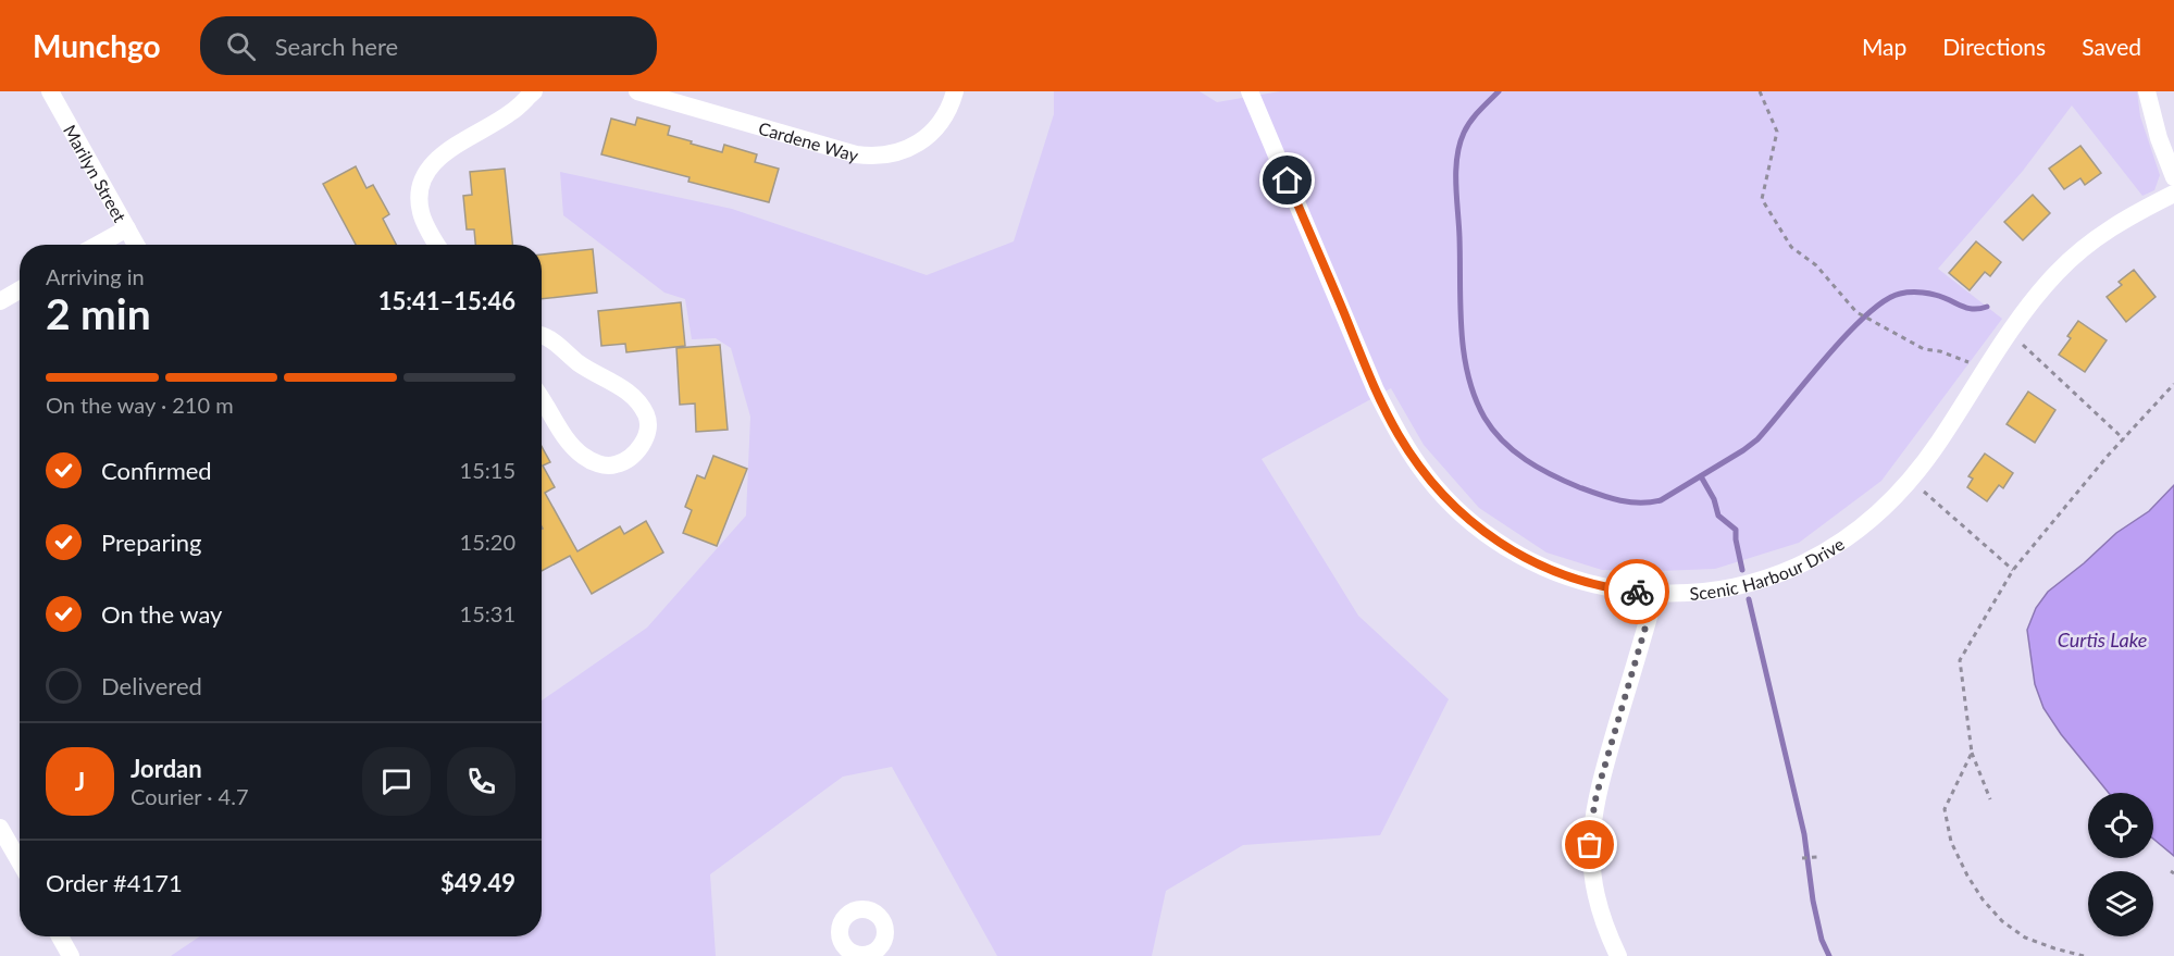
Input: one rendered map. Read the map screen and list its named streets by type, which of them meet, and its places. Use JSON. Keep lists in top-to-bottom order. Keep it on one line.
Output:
{"streets":{"street":["Cardene Way","Marilyn Street","Scenic Harbour Drive"]},"water":["Curtis Lake"],"page":{"header":"Munchgo","search":"Search here","nav":["Map","Directions","Saved"],"heading":["2 min","Arriving in","15:41–15:46"],"panel":["Jordan","Courier · 4.7","Order #4171","$49.49"],"bar":"On the way · 210 m","list":[["Confirmed","15:15"],["Preparing","15:20"],["On the way","15:31"],"Delivered"],"round":"J"}}
